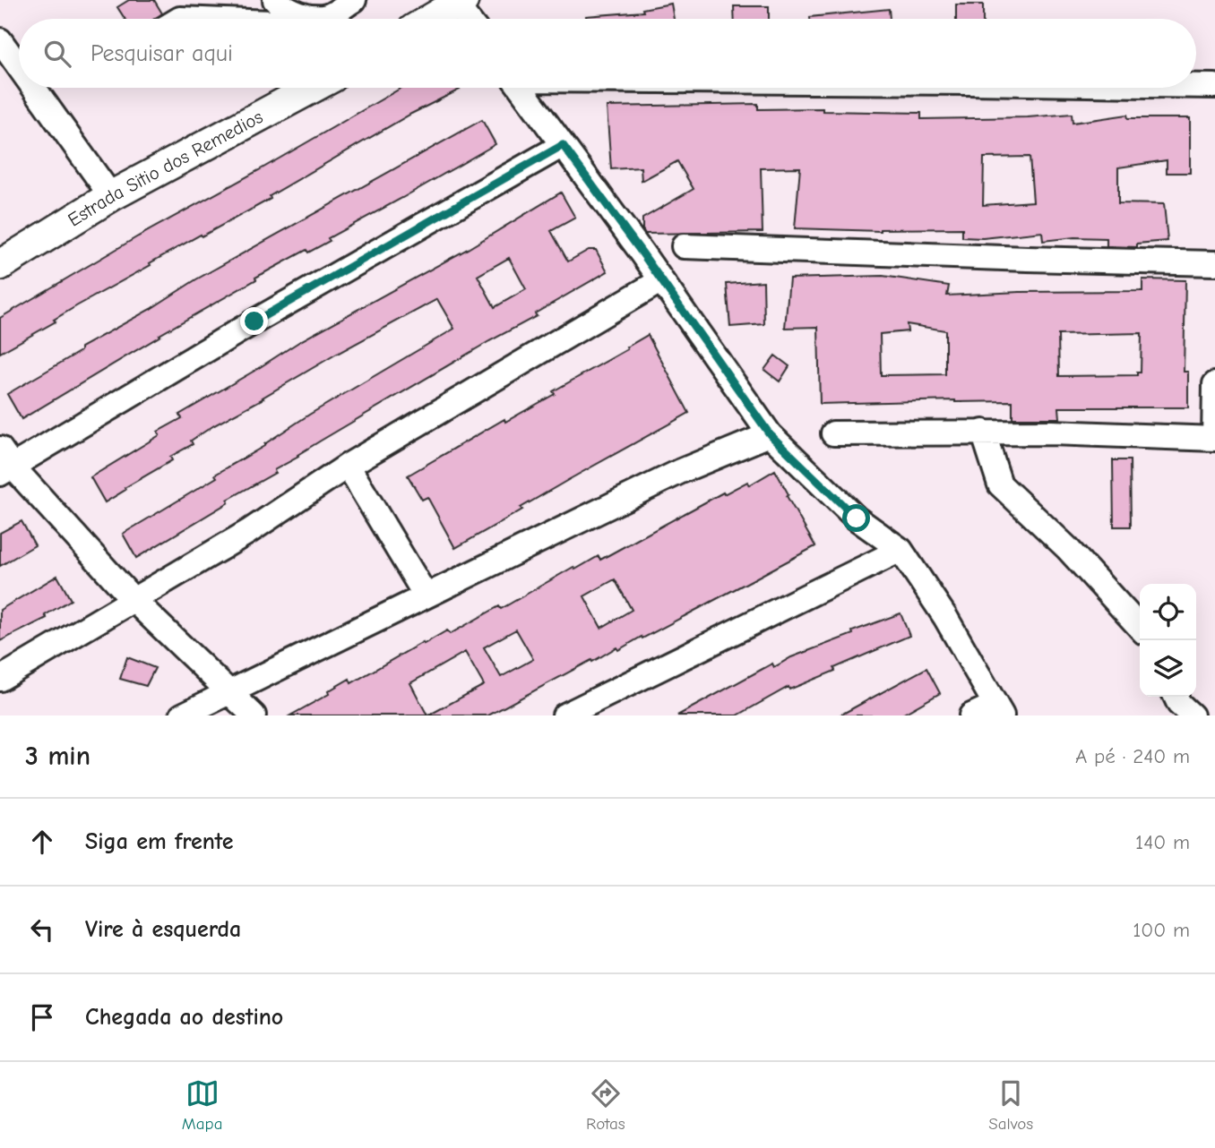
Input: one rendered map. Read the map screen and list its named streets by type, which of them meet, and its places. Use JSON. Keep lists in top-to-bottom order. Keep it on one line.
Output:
{"streets":{"street":["Estrada Sitio dos Remedios"]},"page":{"search":"Pesquisar aqui","heading":["3 min","A pé · 240 m"],"list":[["Siga em frente","140 m"],["Vire à esquerda","100 m"],"Chegada ao destino"],"nav":["Mapa","Rotas","Salvos"]}}
